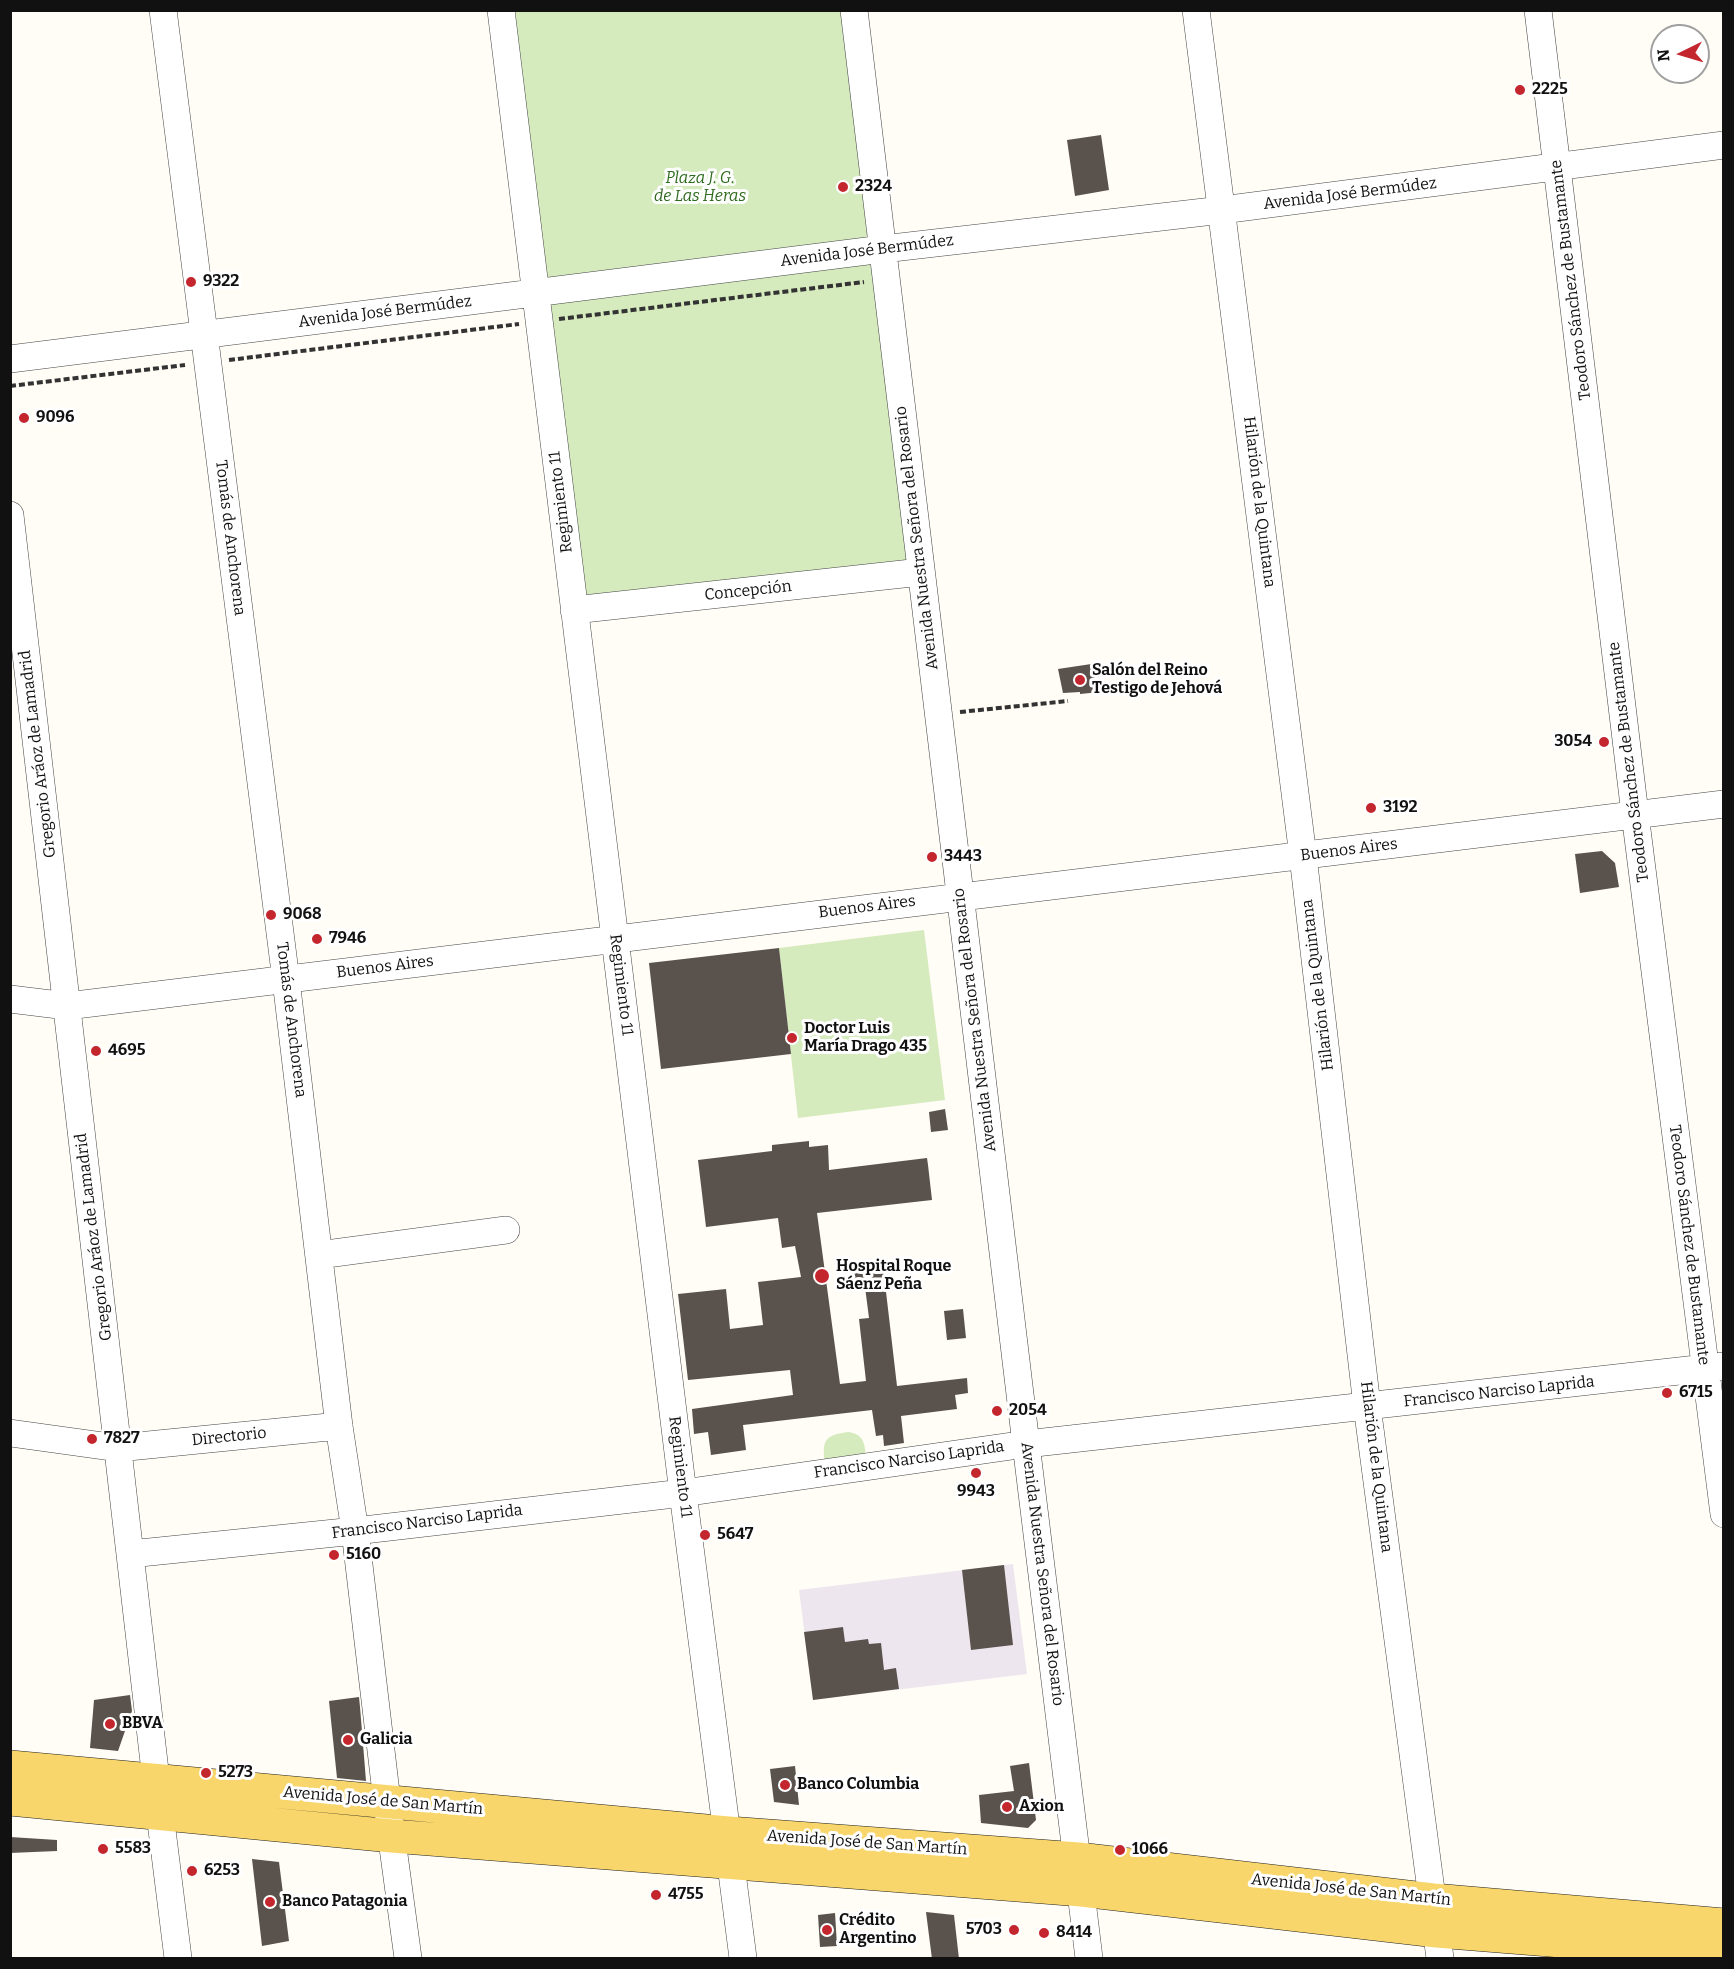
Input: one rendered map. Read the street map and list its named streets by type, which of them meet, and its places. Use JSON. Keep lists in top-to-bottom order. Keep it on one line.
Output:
{"streets":{"main road":["Avenida José de San Martín"],"street":["Avenida José Bermúdez","Teodoro Sánchez de Bustamante","Regimiento 11","Hilarión de la Quintana","Tomás de Anchorena","Avenida Nuestra Señora del Rosario","Concepción","Gregorio Aráoz de Lamadrid","Buenos Aires","Francisco Narciso Laprida","Directorio"]},"crossings":[["Avenida José Bermúdez","Teodoro Sánchez de Bustamante"],["Avenida José Bermúdez","Regimiento 11"],["Avenida José Bermúdez","Hilarión de la Quintana"],["Avenida José Bermúdez","Tomás de Anchorena"],["Avenida José Bermúdez","Avenida Nuestra Señora del Rosario"],["Teodoro Sánchez de Bustamante","Buenos Aires"],["Teodoro Sánchez de Bustamante","Francisco Narciso Laprida"],["Regimiento 11","Concepción"],["Regimiento 11","Buenos Aires"],["Regimiento 11","Francisco Narciso Laprida"],["Regimiento 11","Avenida José de San Martín"],["Hilarión de la Quintana","Buenos Aires"],["Hilarión de la Quintana","Francisco Narciso Laprida"],["Hilarión de la Quintana","Avenida José de San Martín"],["Tomás de Anchorena","Buenos Aires"],["Tomás de Anchorena","Francisco Narciso Laprida"],["Tomás de Anchorena","Directorio"],["Tomás de Anchorena","Avenida José de San Martín"],["Avenida Nuestra Señora del Rosario","Concepción"],["Avenida Nuestra Señora del Rosario","Buenos Aires"],["Avenida Nuestra Señora del Rosario","Francisco Narciso Laprida"],["Avenida Nuestra Señora del Rosario","Avenida José de San Martín"],["Gregorio Aráoz de Lamadrid","Buenos Aires"],["Gregorio Aráoz de Lamadrid","Francisco Narciso Laprida"],["Gregorio Aráoz de Lamadrid","Directorio"],["Gregorio Aráoz de Lamadrid","Avenida José de San Martín"]],"parks":["Plaza J. G. de Las Heras"],"places":["2225","2324","9322","9096","Salón del Reino Testigo de Jehová","3054","3192","3443","9068","7946","Doctor Luis María Drago 435","4695","Hospital Roque Sáenz Peña","6715","2054","7827","9943","5647","5160","BBVA","Galicia","5273","Banco Columbia","Axion","5583","1066","6253","4755","Banco Patagonia","Crédito Argentino","5703","8414"],"north":"left"}
